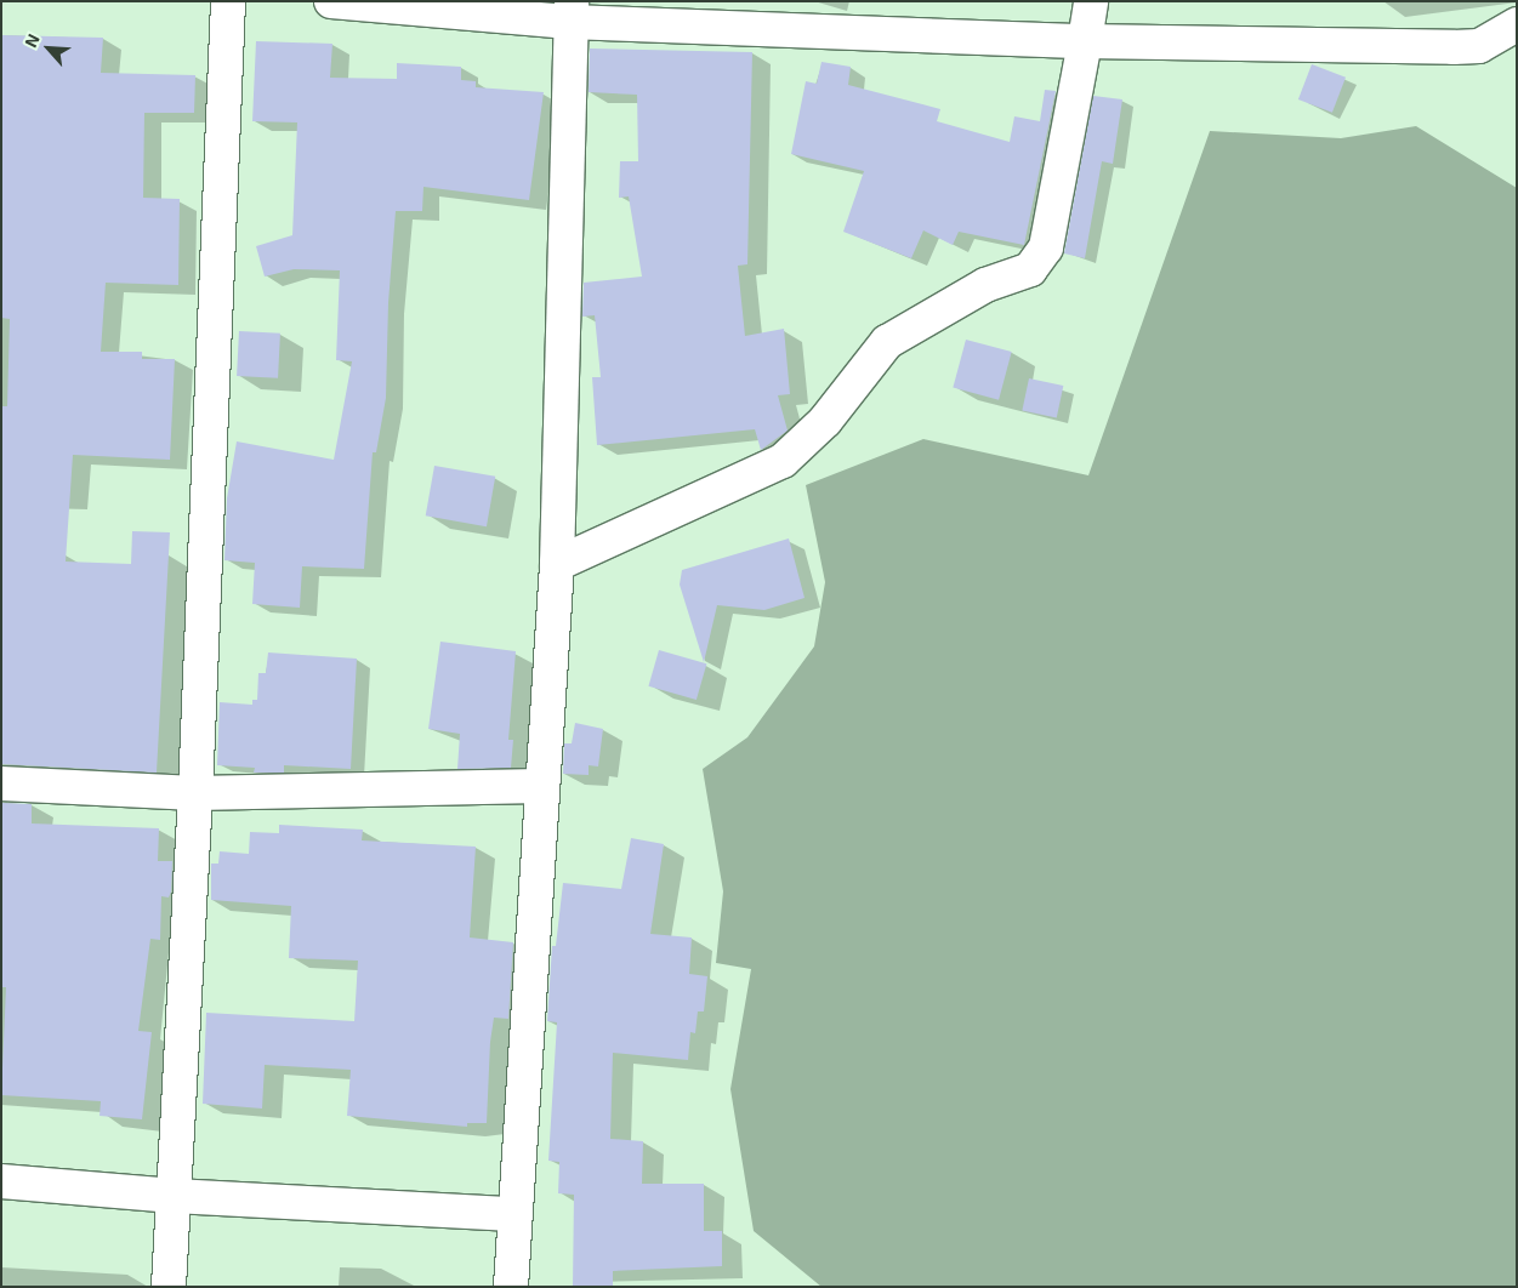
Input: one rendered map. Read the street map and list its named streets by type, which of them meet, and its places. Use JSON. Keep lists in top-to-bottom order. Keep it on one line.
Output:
{"north":"top left"}
